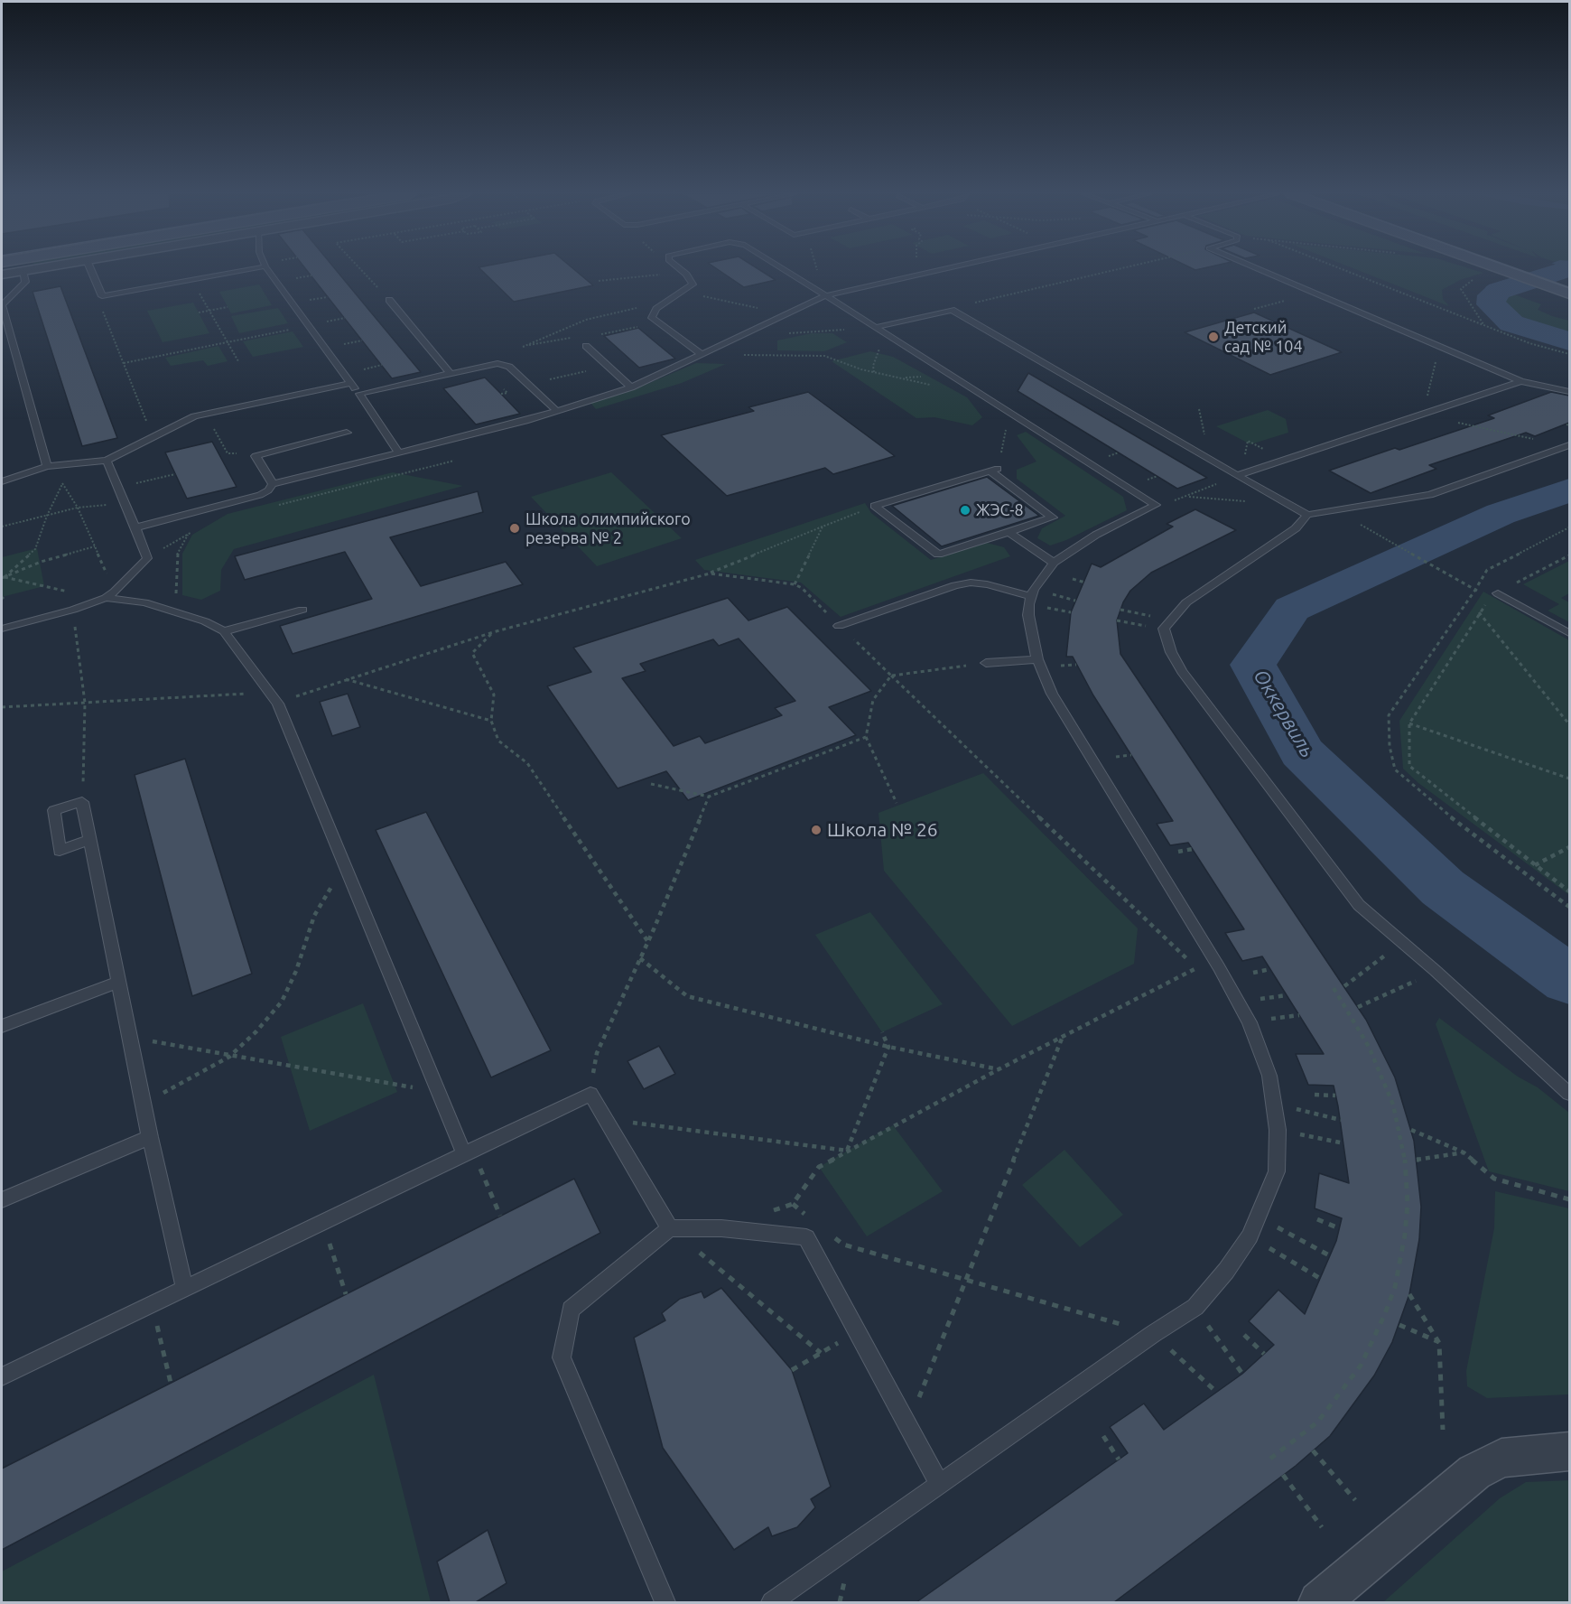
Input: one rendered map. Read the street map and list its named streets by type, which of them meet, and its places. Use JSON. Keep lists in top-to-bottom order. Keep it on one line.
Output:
{"water":["Оккервиль"],"places":["Детский сад № 104","ЖЭС-8","Школа олимпийского резерва № 2","Школа № 26"]}
